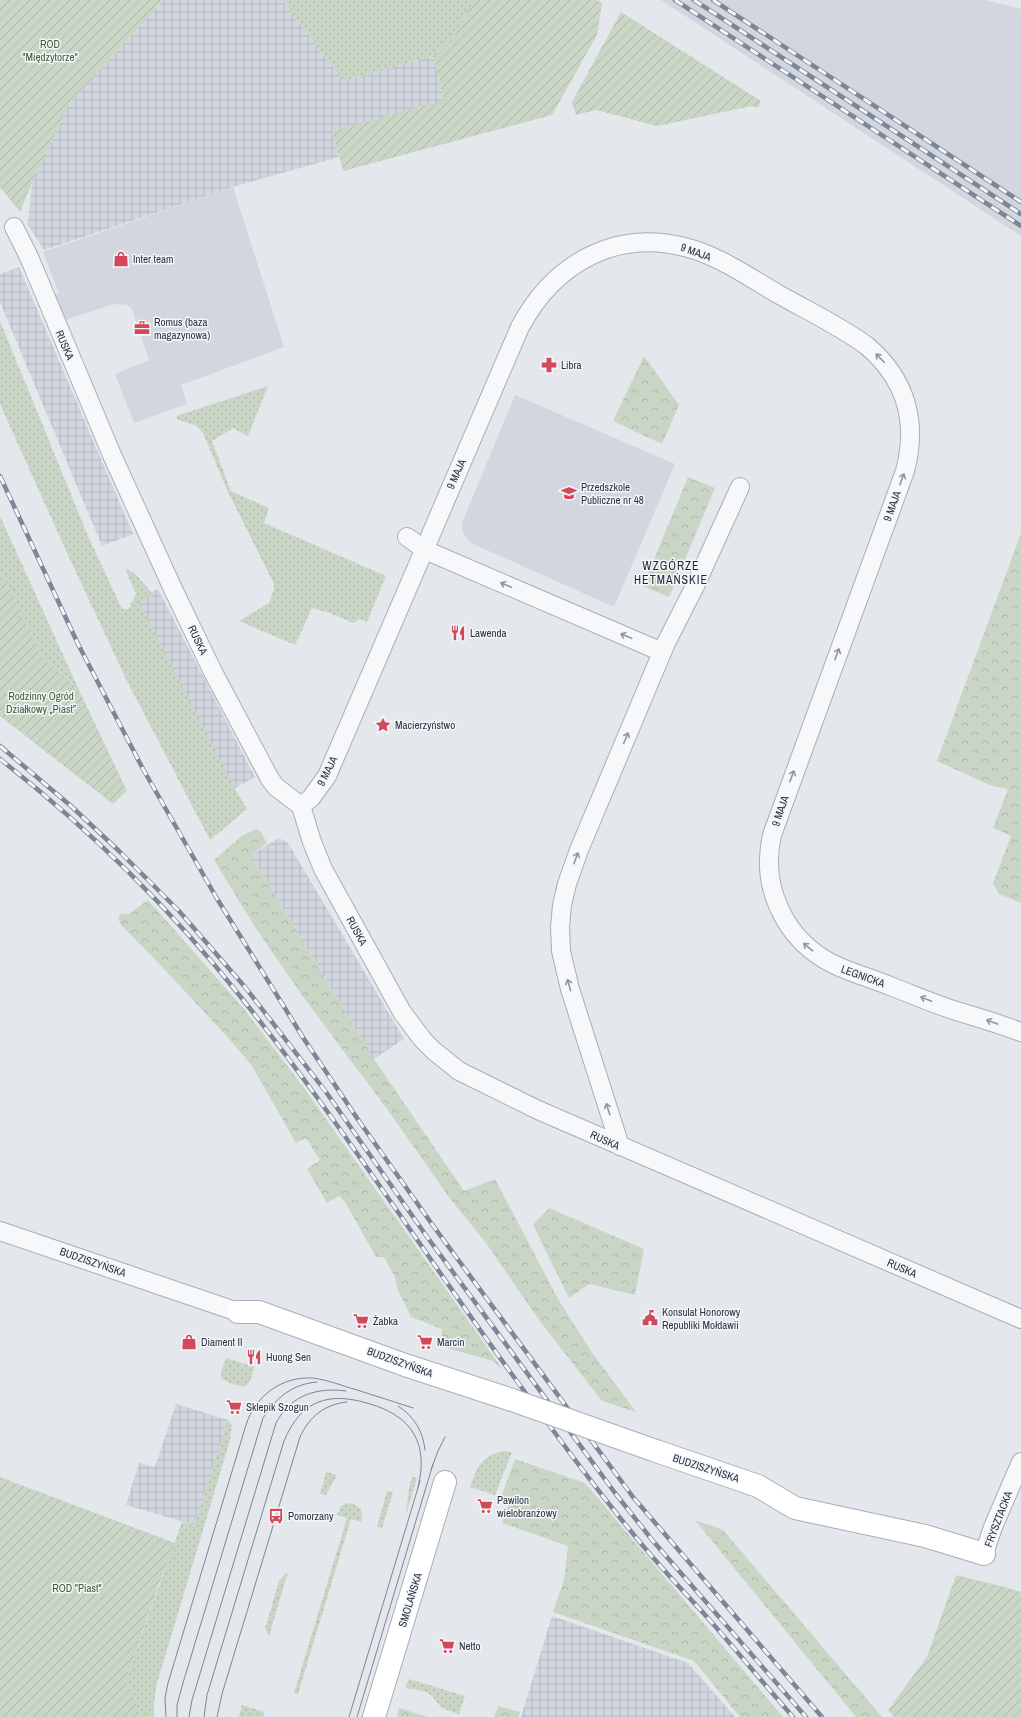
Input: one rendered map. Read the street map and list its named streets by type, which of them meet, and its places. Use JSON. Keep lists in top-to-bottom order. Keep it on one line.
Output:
{"streets":{"street":["9 MAJA","RUSKA","LEGNICKA","BUDZISZYŃSKA","FRYSZTACKA","SMOLAŃSKA"]},"crossings":[["9 MAJA","RUSKA"],["9 MAJA","LEGNICKA"],["BUDZISZYŃSKA","FRYSZTACKA"]],"one_way":["LEGNICKA"],"districts":["WZGÓRZE HETMAŃSKIE"],"parks":["ROD \"Międzytorze\"","Rodzinny Ogród Działkowy „Piast”","ROD \"Piast\""],"places":{"shop":["Inter team","Diament II"],"office":["Romus (baza magazynowa)"],"pharmacy":["Libra"],"school or university":["Przedszkole Publiczne nr 48"],"restaurant":["Lawenda","Huong Sen"],"place":["Macierzyństwo"],"public building":["Konsulat Honorowy Republiki Mołdawii"],"supermarket":["Żabka","Marcin","Sklepik Szogun","Pawilon wielobranżowy","Netto"],"bus stop":["Pomorzany"]}}
